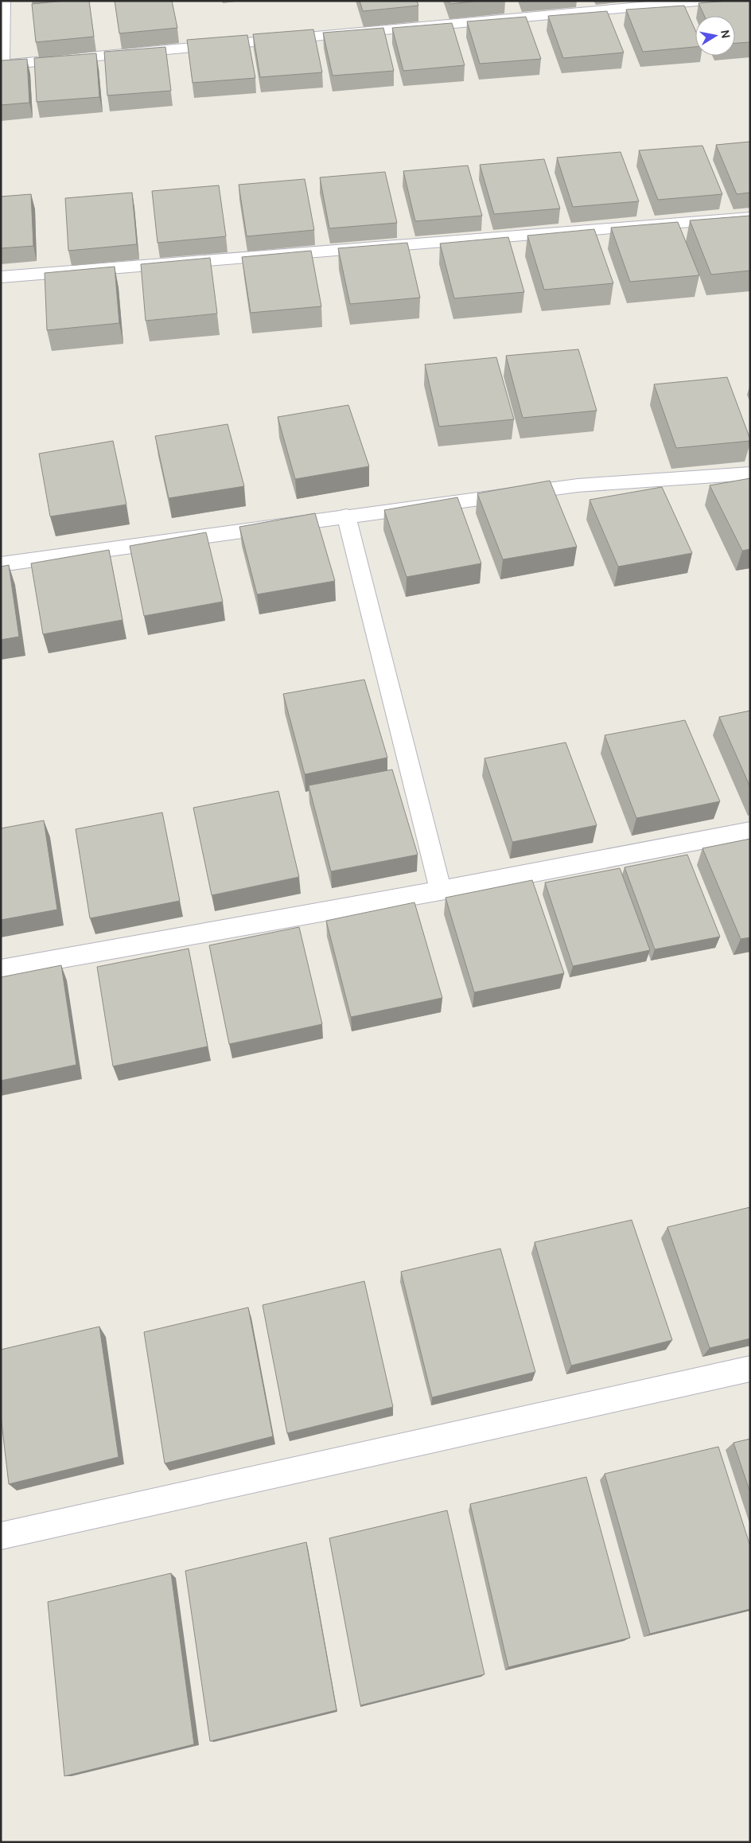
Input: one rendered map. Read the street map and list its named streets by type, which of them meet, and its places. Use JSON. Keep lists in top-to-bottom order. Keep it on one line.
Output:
{"north":"right"}
